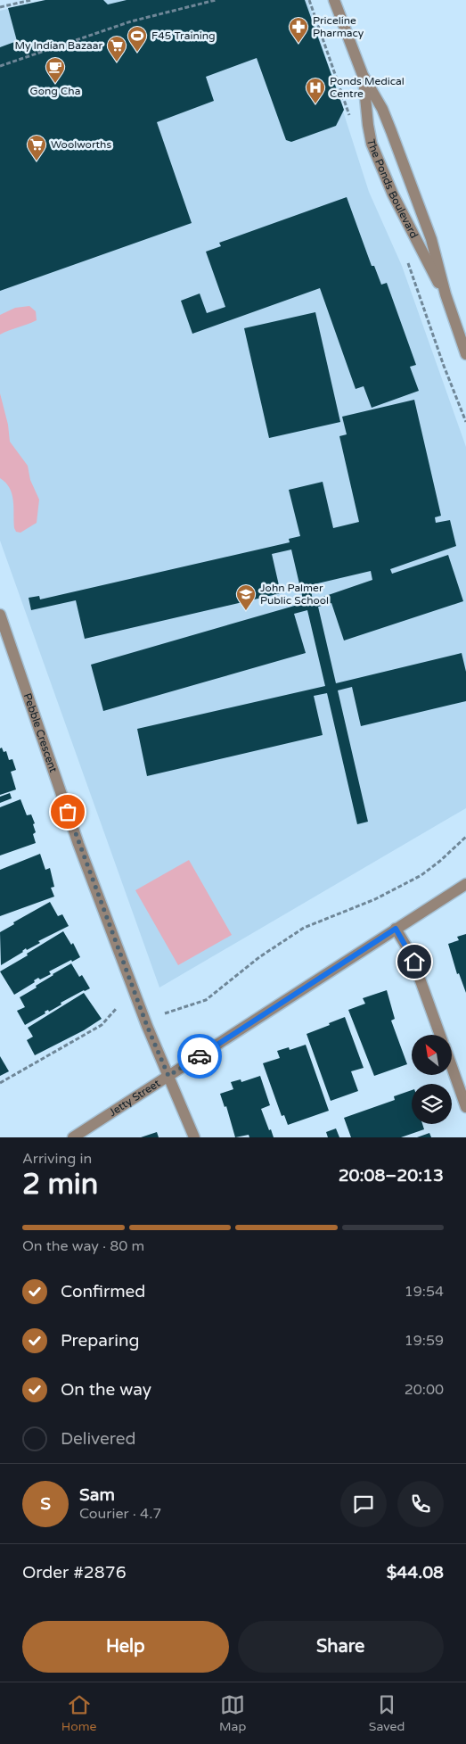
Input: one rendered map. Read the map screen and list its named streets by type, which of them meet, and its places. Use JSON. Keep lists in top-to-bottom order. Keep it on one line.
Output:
{"streets":{"street":["The Ponds Boulevard","Pebble Crescent","Jetty Street"]},"crossings":[["Pebble Crescent","Jetty Street"]],"places":{"pharmacy":["Priceline Pharmacy"],"sports":["F45 Training"],"supermarket":["My Indian Bazaar","Woolworths"],"cafe":["Gong Cha"],"hospital":["Ponds Medical Centre"],"school or university":["John Palmer Public School"]},"north":"top left","page":{"heading":["2 min","Arriving in","20:08–20:13"],"panel":["Sam","Courier · 4.7","Order #2876","$44.08"],"bar":"On the way · 80 m","list":[["Confirmed","19:54"],["Preparing","19:59"],["On the way","20:00"],"Delivered"],"round":"S","buttons":["Help","Share"],"tabs":["Home","Map","Saved"]}}
